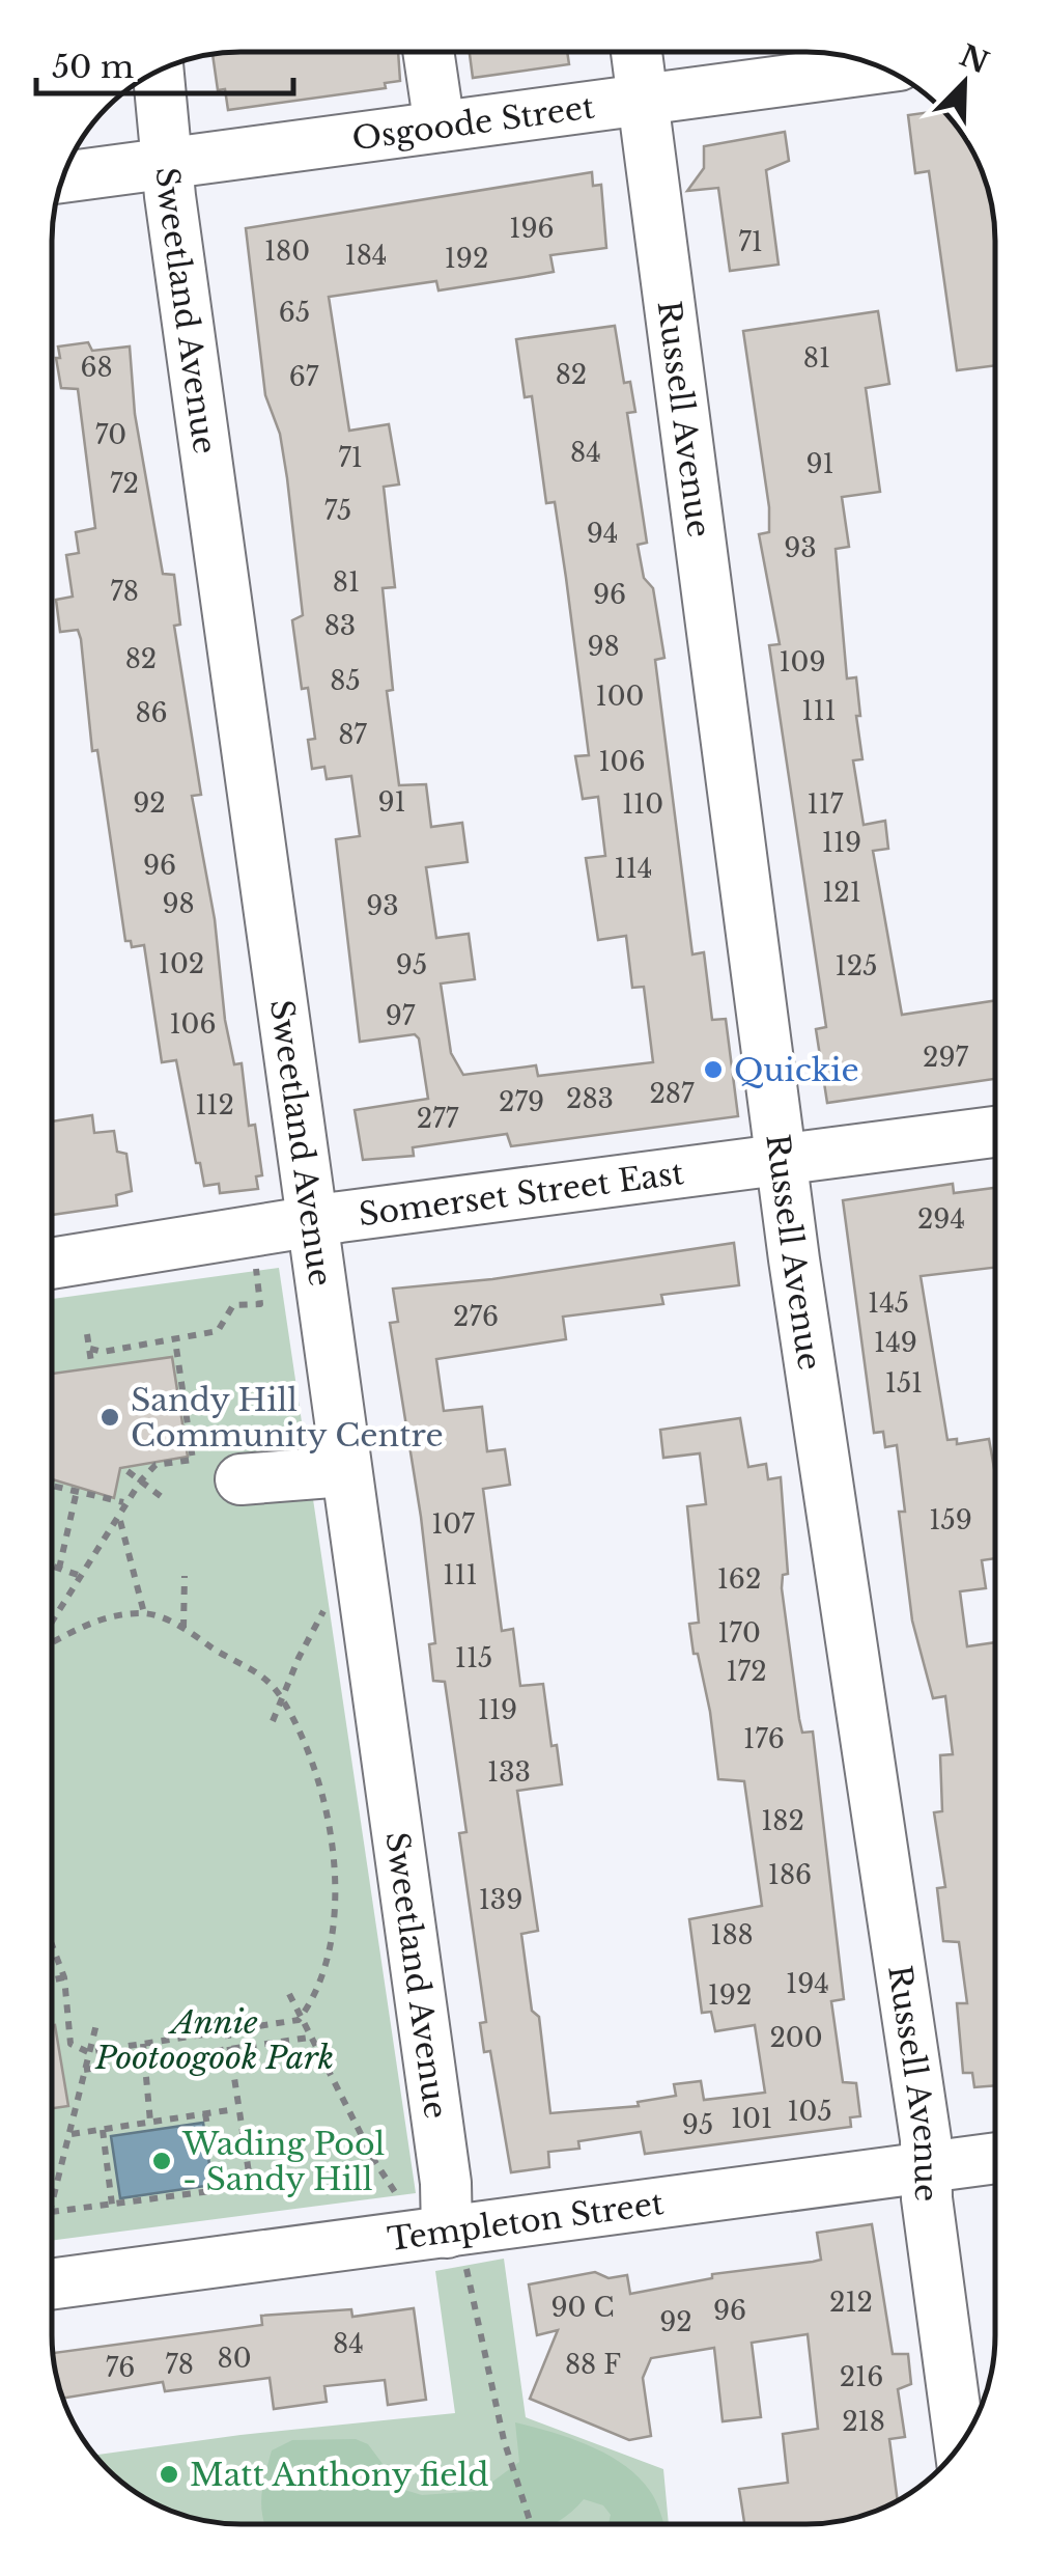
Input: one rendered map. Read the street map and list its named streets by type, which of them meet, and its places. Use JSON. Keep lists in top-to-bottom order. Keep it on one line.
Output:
{"streets":{"street":["Osgoode Street","Sweetland Avenue","Russell Avenue","Somerset Street East","Templeton Street"]},"crossings":[["Osgoode Street","Sweetland Avenue"],["Osgoode Street","Russell Avenue"],["Sweetland Avenue","Somerset Street East"],["Sweetland Avenue","Templeton Street"],["Russell Avenue","Somerset Street East"],["Russell Avenue","Templeton Street"]],"parks":["Annie Pootoogook Park"],"places":["Quickie","Sandy Hill Community Centre","Wading Pool - Sandy Hill","Matt Anthony field"],"house_numbers":["196","71","180","184","192","65","81","68","82","67","70","84","71","91","72","75","94","93","81","78","96","83","98","82","109","85","100","111","86","87","106","91","92","110","117","119","96","114","121","98","93","102","95","125","97","106","297","287","283","279","112","277","294","145","276","149","151","159","107","111","162","170","115","172","119","176","133","182","186","139","188","194","192","200","105","101","95","212","90 C","96","92","84","80","78","88 F","76","216","218"],"scale_bar":"50 m","north":"top right"}
